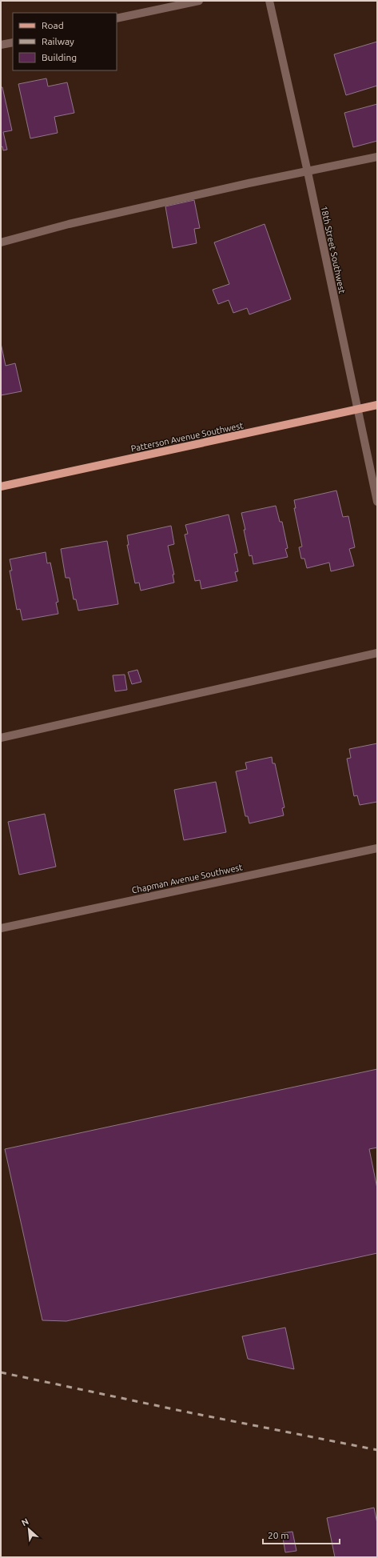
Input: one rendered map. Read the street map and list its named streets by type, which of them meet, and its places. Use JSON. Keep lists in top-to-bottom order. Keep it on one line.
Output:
{"streets":{"main road":["Patterson Avenue Southwest"],"street":["18th Street Southwest","Chapman Avenue Southwest"]},"crossings":[["18th Street Southwest","Patterson Avenue Southwest"]],"legend":["Road","Railway","Building"],"scale_bar":"20 m","north":"top left"}
